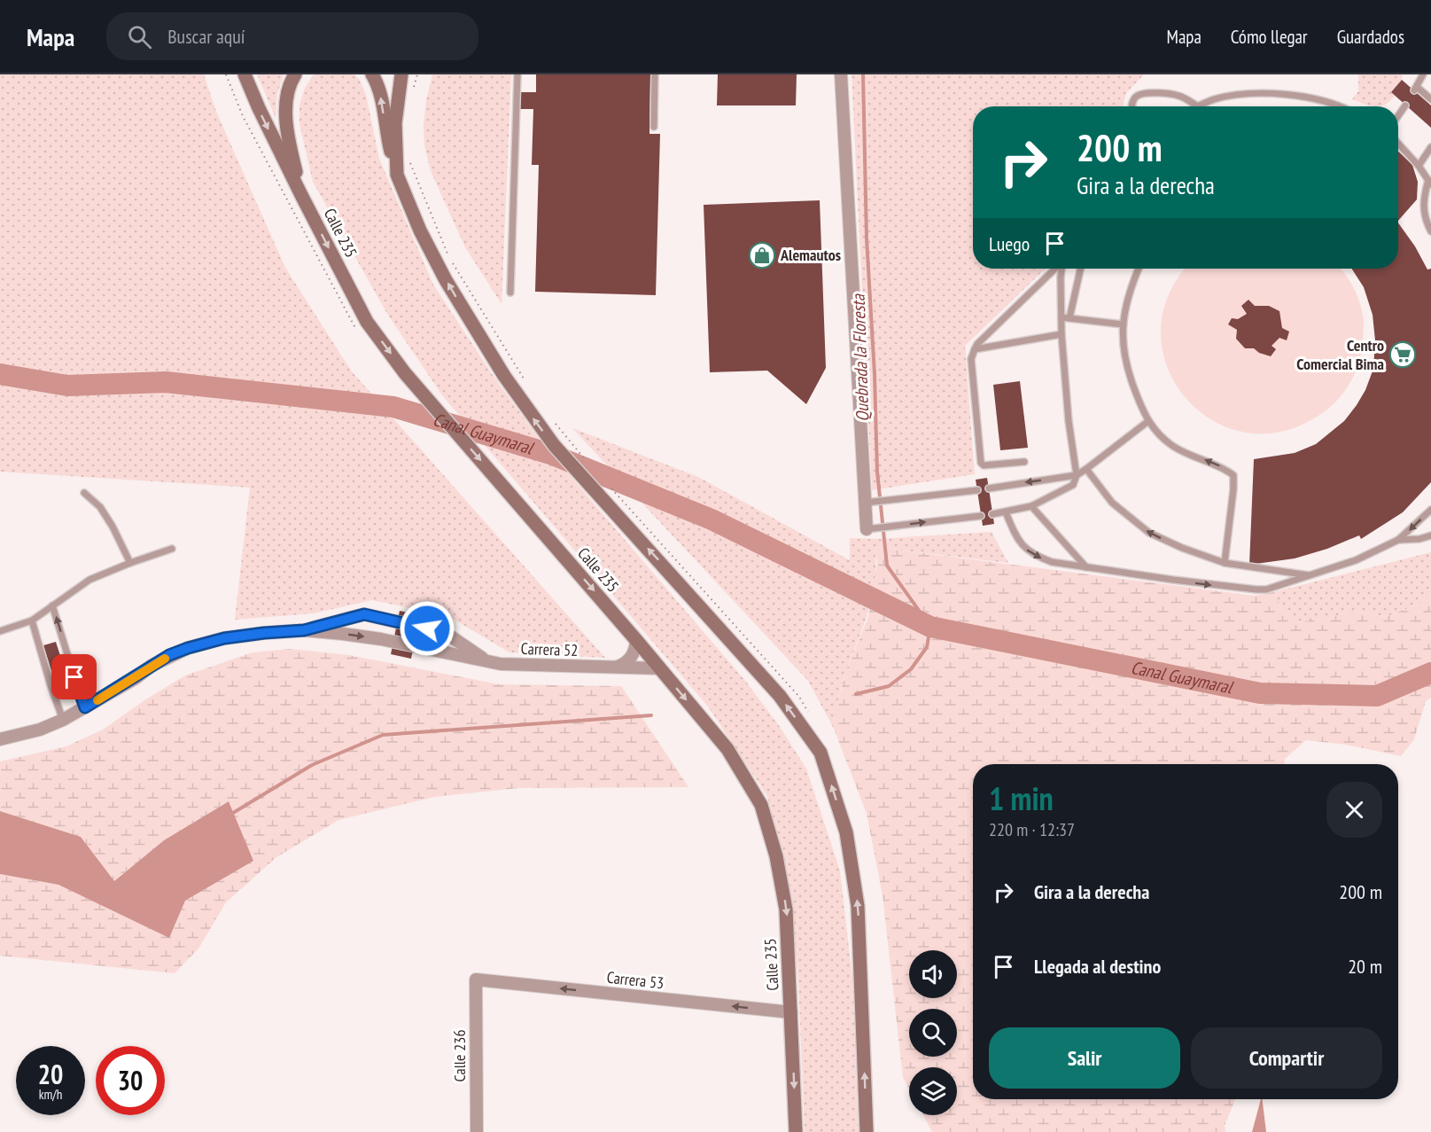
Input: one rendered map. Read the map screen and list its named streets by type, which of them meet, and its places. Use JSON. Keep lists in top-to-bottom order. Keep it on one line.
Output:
{"streets":{"main road":["Calle 235"],"street":["Carrera 52","Carrera 53","Calle 236"]},"crossings":[["Calle 235","Carrera 52"],["Calle 235","Carrera 53"],["Carrera 53","Calle 236"]],"one_way":["Carrera 53"],"water":["Quebrada la Floresta","Canal Guaymaral"],"places":{"shop":["Alemautos"],"supermarket":["Centro Comercial Bima"]},"page":{"header":"Mapa","search":"Buscar aquí","nav":["Mapa","Cómo llegar","Guardados"],"turn":["200 m","Gira a la derecha"],"then":"Luego","heading":["1 min","220 m · 12:37"],"list":[{"name":"Gira a la derecha","value":"200 m"},{"name":"Llegada al destino","value":"20 m"}],"buttons":["Salir","Compartir"],"speed":"20 km/h","limit":"30"}}
